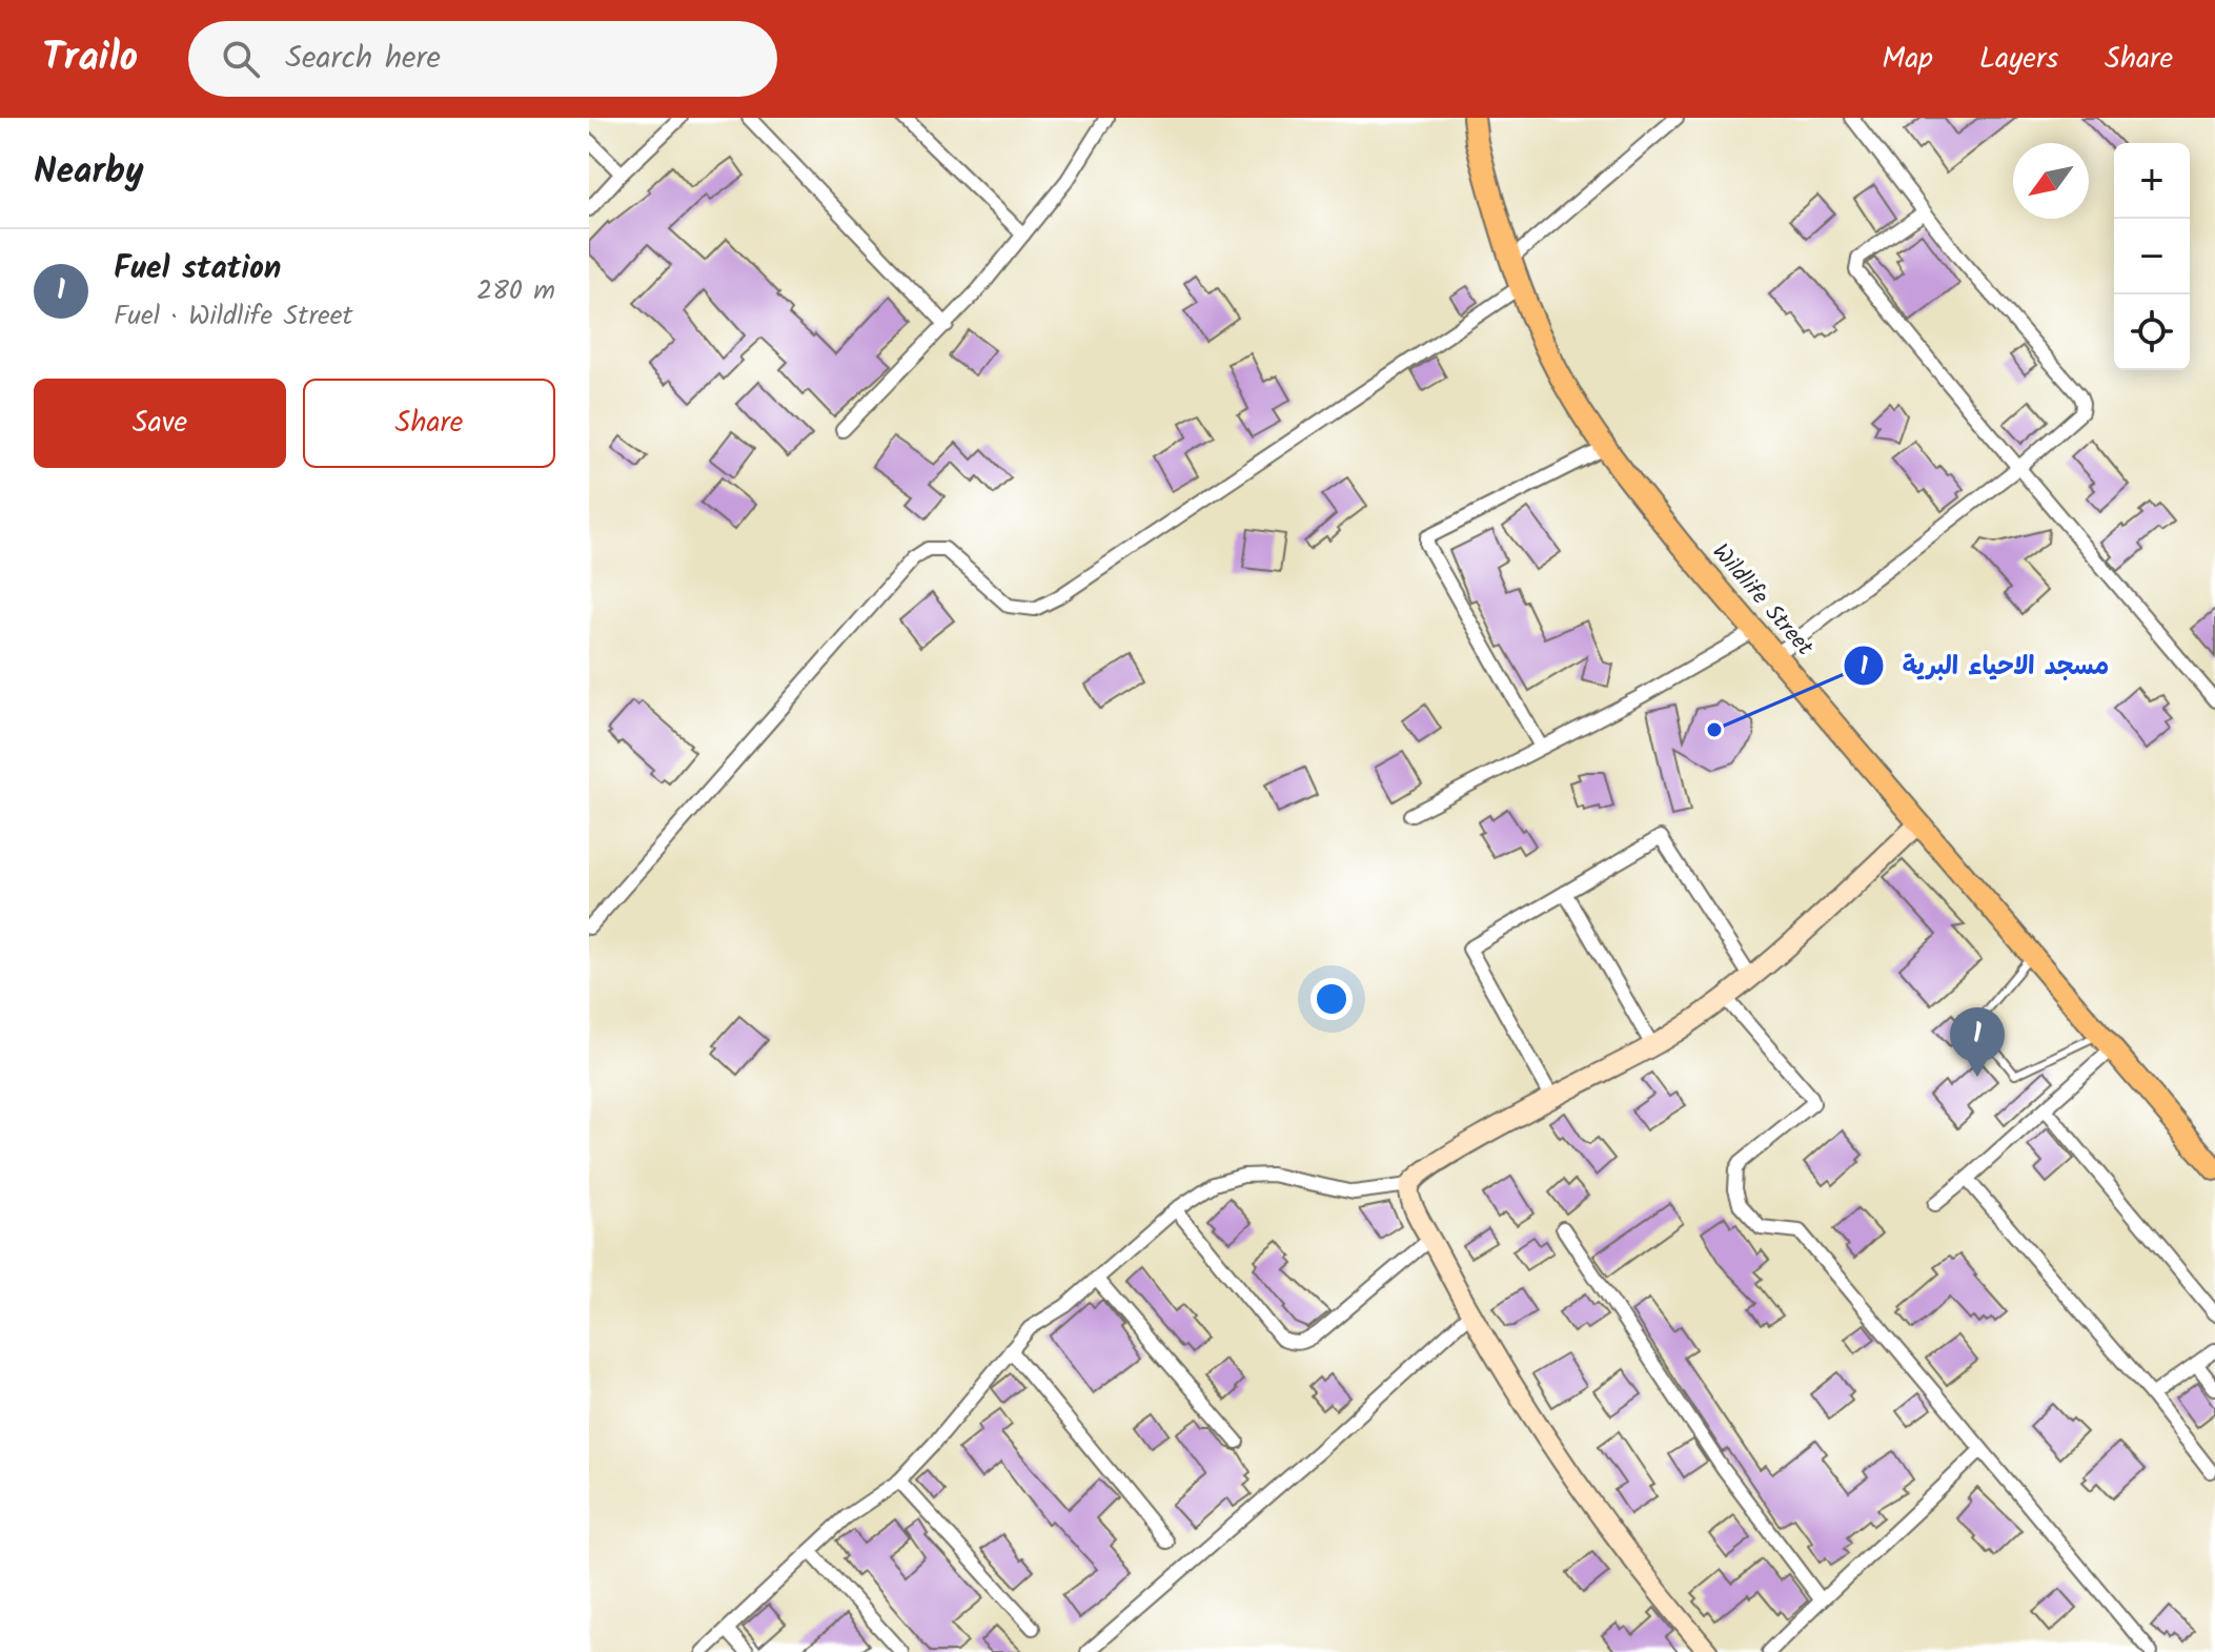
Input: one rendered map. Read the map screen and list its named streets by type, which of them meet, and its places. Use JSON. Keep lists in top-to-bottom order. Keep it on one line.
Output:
{"streets":{"main road":["Wildlife Street"]},"places":["مسجد الاحياء البرية"],"north":"bottom left","page":{"header":"Trailo","search":"Search here","nav":["Map","Layers","Share"],"heading":"Nearby","map_buttons":["+","−"],"list":[{"mark":"1","name":"Fuel station","note":"Fuel · Wildlife Street","value":"280 m"}],"buttons":["Save","Share"],"pins":"1"}}
